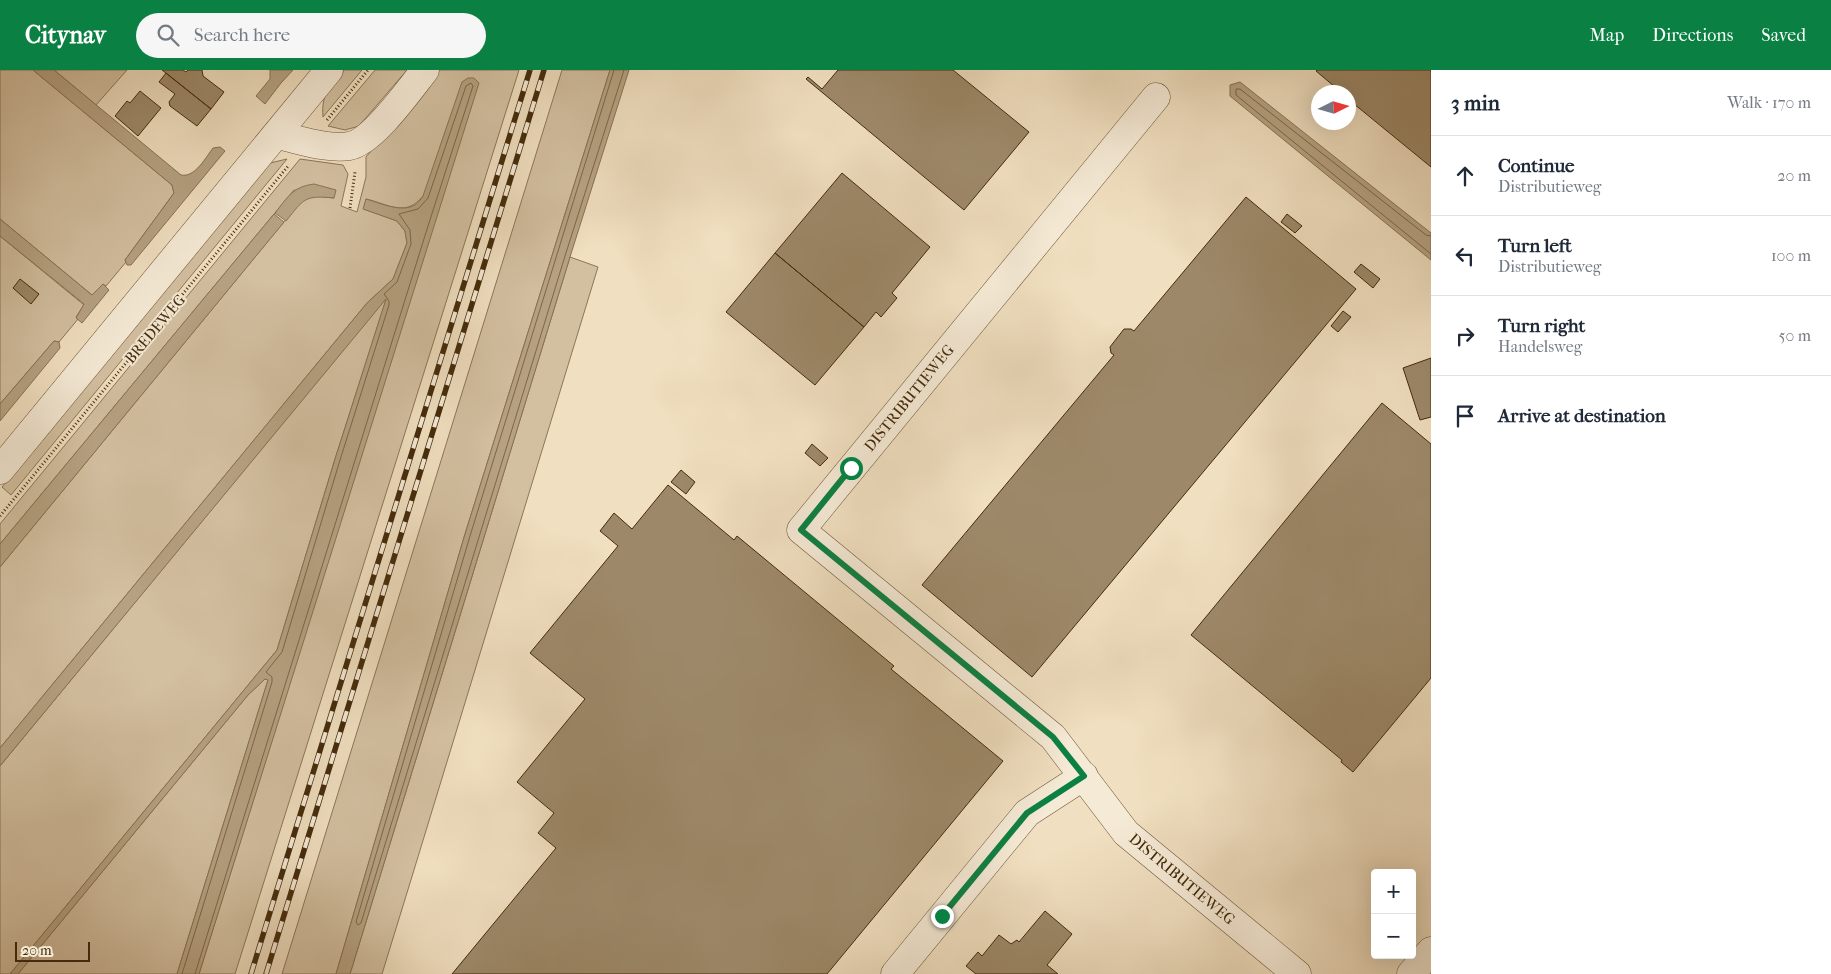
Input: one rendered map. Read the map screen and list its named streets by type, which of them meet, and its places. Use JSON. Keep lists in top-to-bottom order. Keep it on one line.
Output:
{"streets":{"street":["BREDEWEG","DISTRIBUTIEWEG"]},"scale_bar":"20 m","north":"right","page":{"header":"Citynav","search":"Search here","nav":["Map","Directions","Saved"],"heading":["3 min","Walk · 170 m"],"list":[["Continue","Distributieweg","20 m"],["Turn left","Distributieweg","100 m"],["Turn right","Handelsweg","50 m"],"Arrive at destination"],"map_buttons":["+","−"],"scale":"20 m"}}
